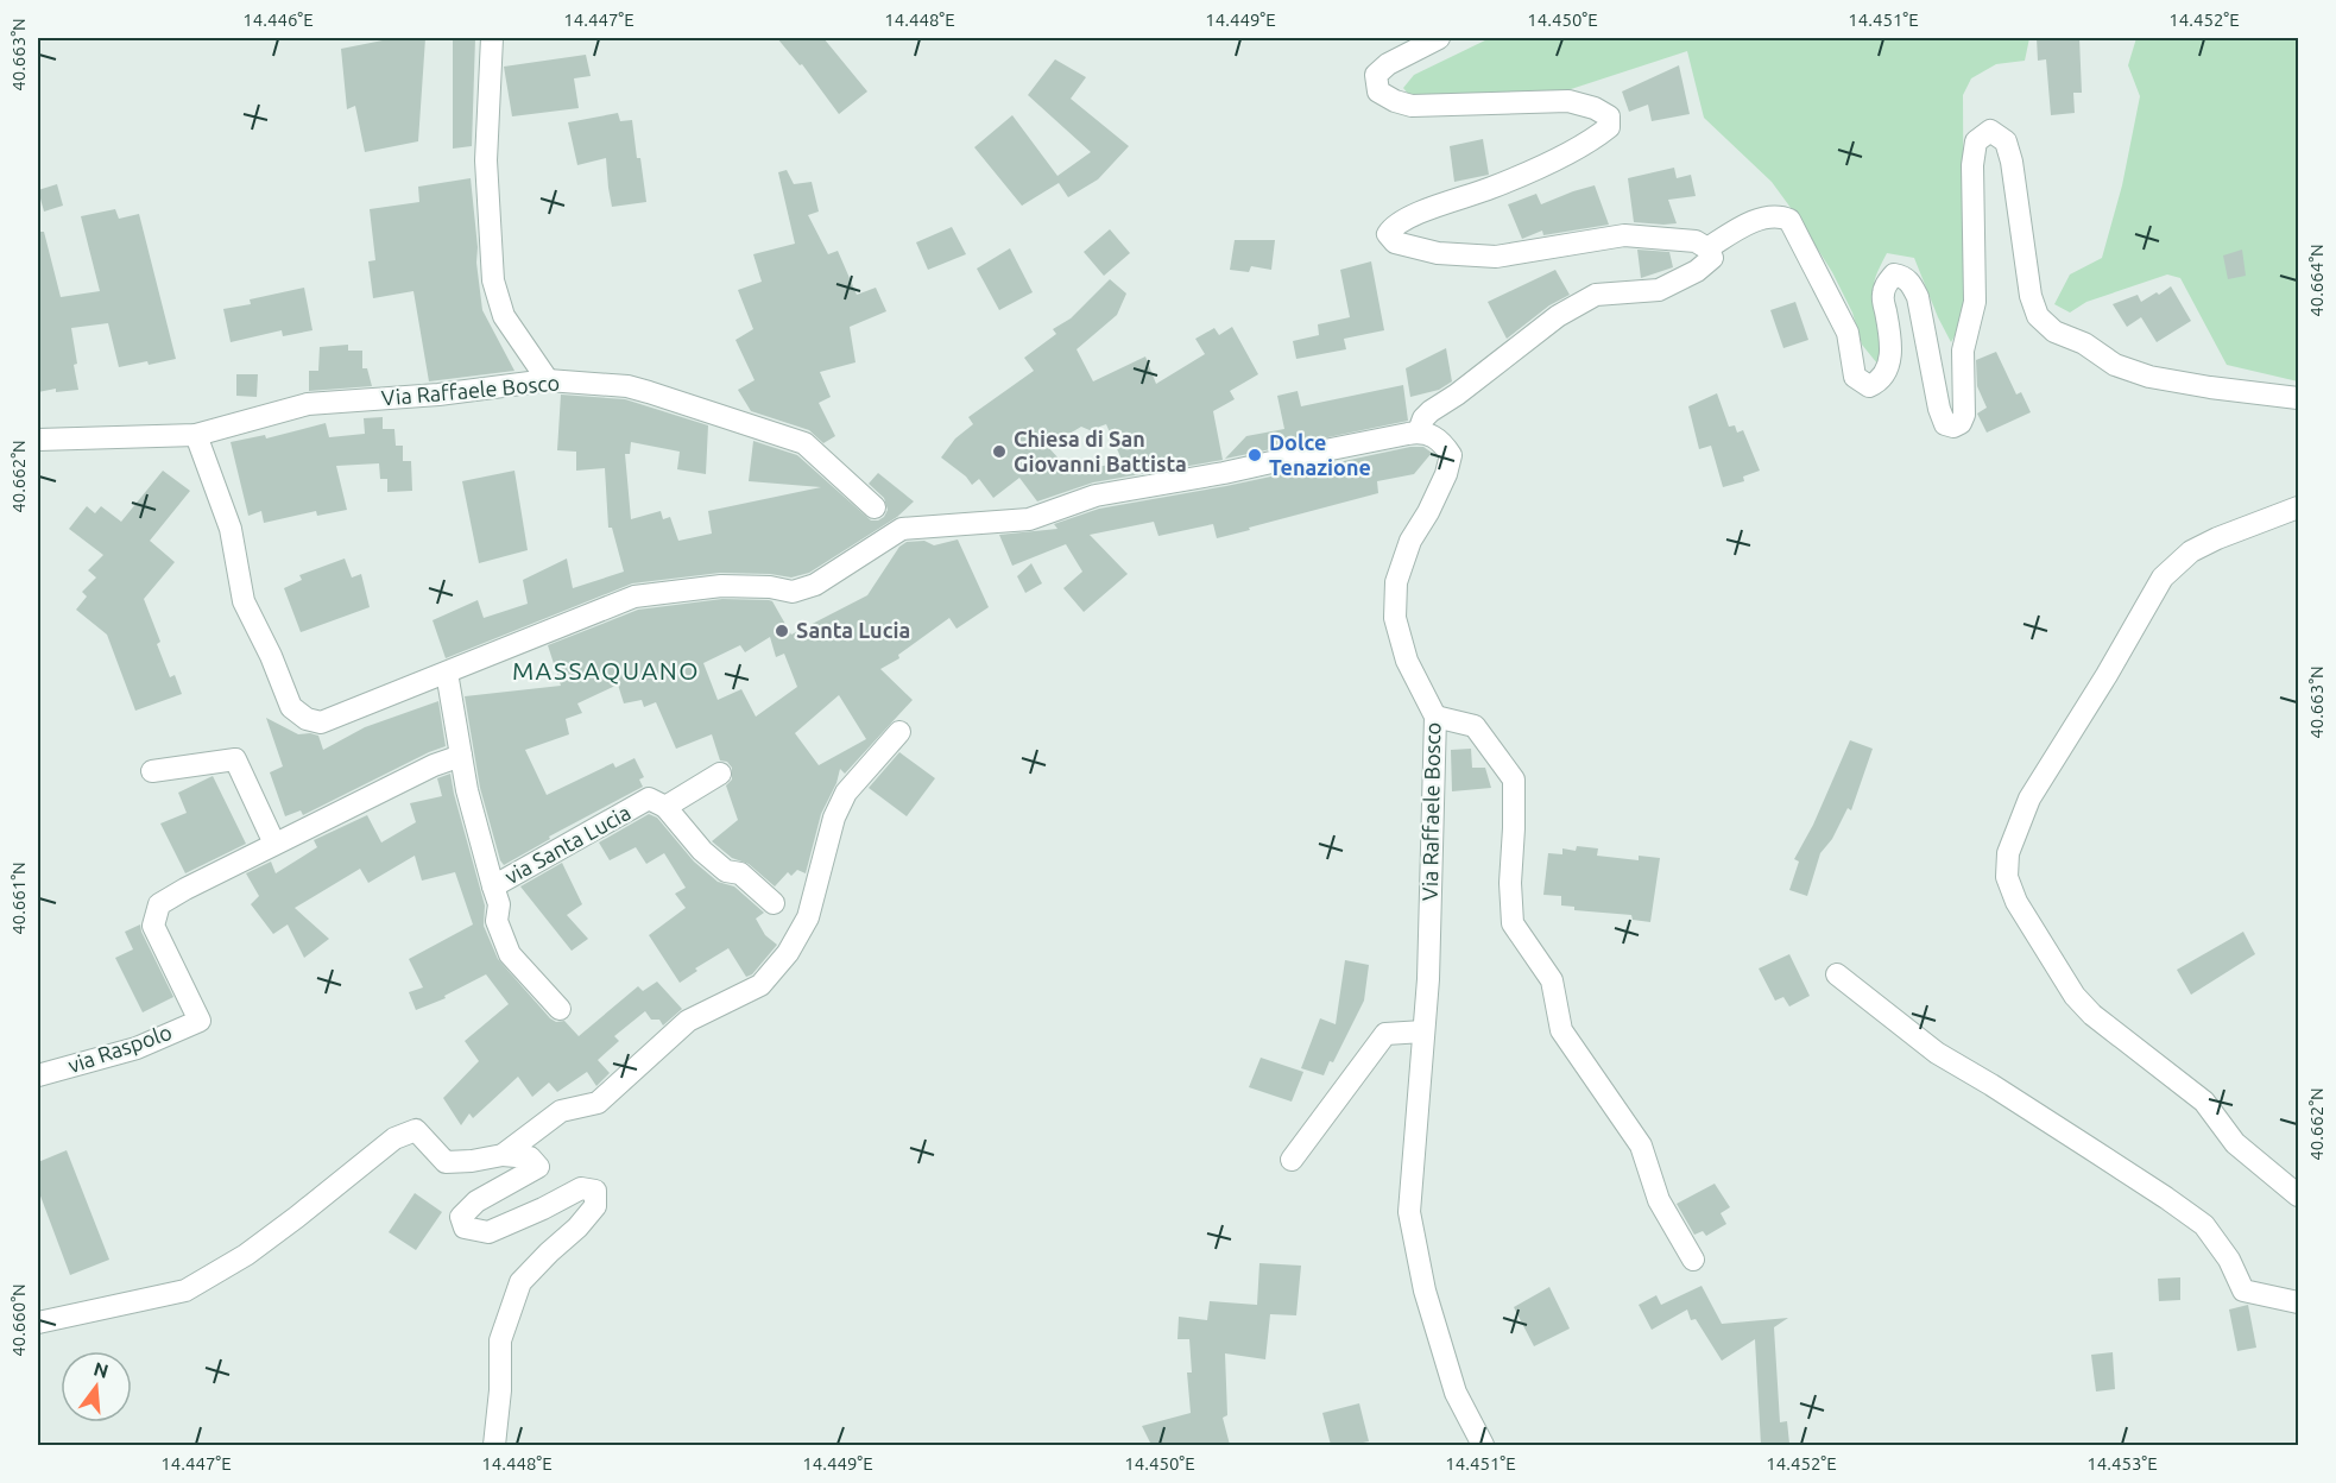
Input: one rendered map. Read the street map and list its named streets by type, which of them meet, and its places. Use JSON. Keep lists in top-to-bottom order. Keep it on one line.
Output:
{"streets":{"street":["Via Raffaele Bosco","via Santa Lucia","via Raspolo"]},"crossings":[["via Santa Lucia","via Raspolo"]],"districts":["MASSAQUANO"],"places":["Chiesa di San Giovanni Battista","Dolce Tenazione","Santa Lucia"],"north":"top","coordinates":["14.446°E","14.447°E","14.448°E","14.449°E","14.450°E","14.451°E","14.452°E","40.663°N","40.664°N","40.662°N","40.661°N","40.660°N","14.453°E"]}
